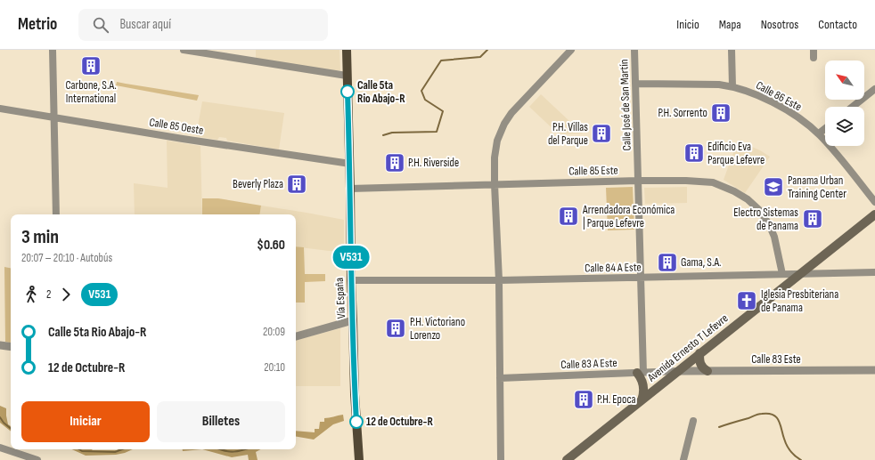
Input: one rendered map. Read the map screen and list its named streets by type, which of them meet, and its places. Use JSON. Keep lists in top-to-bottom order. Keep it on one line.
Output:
{"streets":{"main road":["Vía España","Avenida Ernesto T Lefevre"],"street":["Calle 86 Este","Calle José de San Martín","Calle 85 Oeste","Calle 85 Este","Calle 84 A Este","Calle 83 Este","Calle 83 A Este"]},"crossings":[["Calle 86 Este","Calle José de San Martín"],["Calle José de San Martín","Calle 85 Este"],["Calle José de San Martín","Calle 84 A Este"],["Calle José de San Martín","Calle 83 A Este"],["Calle 85 Oeste","Vía España"],["Calle 85 Este","Calle 84 A Este"],["Calle 85 Este","Vía España"],["Calle 84 A Este","Vía España"],["Calle 84 A Este","Avenida Ernesto T Lefevre"],["Avenida Ernesto T Lefevre","Calle 83 Este"],["Avenida Ernesto T Lefevre","Calle 83 A Este"],["Calle 83 Este","Calle 83 A Este"]],"places":{"building":["Carbone, S.A. International","P.H. Sorrento","P.H. Villas del Parque","Edificio Eva Parque Lefevre","P.H. Riverside","Beverly Plaza","Arrendadora Económica | Parque Lefevre","Electro Sistemas de Panama","Gama, S.A.","P.H. Victoriano Lorenzo","P.H. Epoca"],"other":["Calle 5ta Rio Abajo-R","12 de Octubre-R"],"school or university":["Panama Urban Training Center"],"church":["Iglesia Presbiteriana de Panama"]},"lines":["bus line V531"],"north":"top left","page":{"header":"Metrio","search":"Buscar aquí","nav":["Inicio","Mapa","Nosotros","Contacto"],"on_map":"V531","heading":["3 min","20:07 – 20:10 · Autobús","$0.60"],"legs":["2","V531"],"list":[{"name":"Calle 5ta Rio Abajo-R","value":"20:09"},{"name":"12 de Octubre-R","value":"20:10"}],"buttons":["Iniciar","Billetes"]}}
